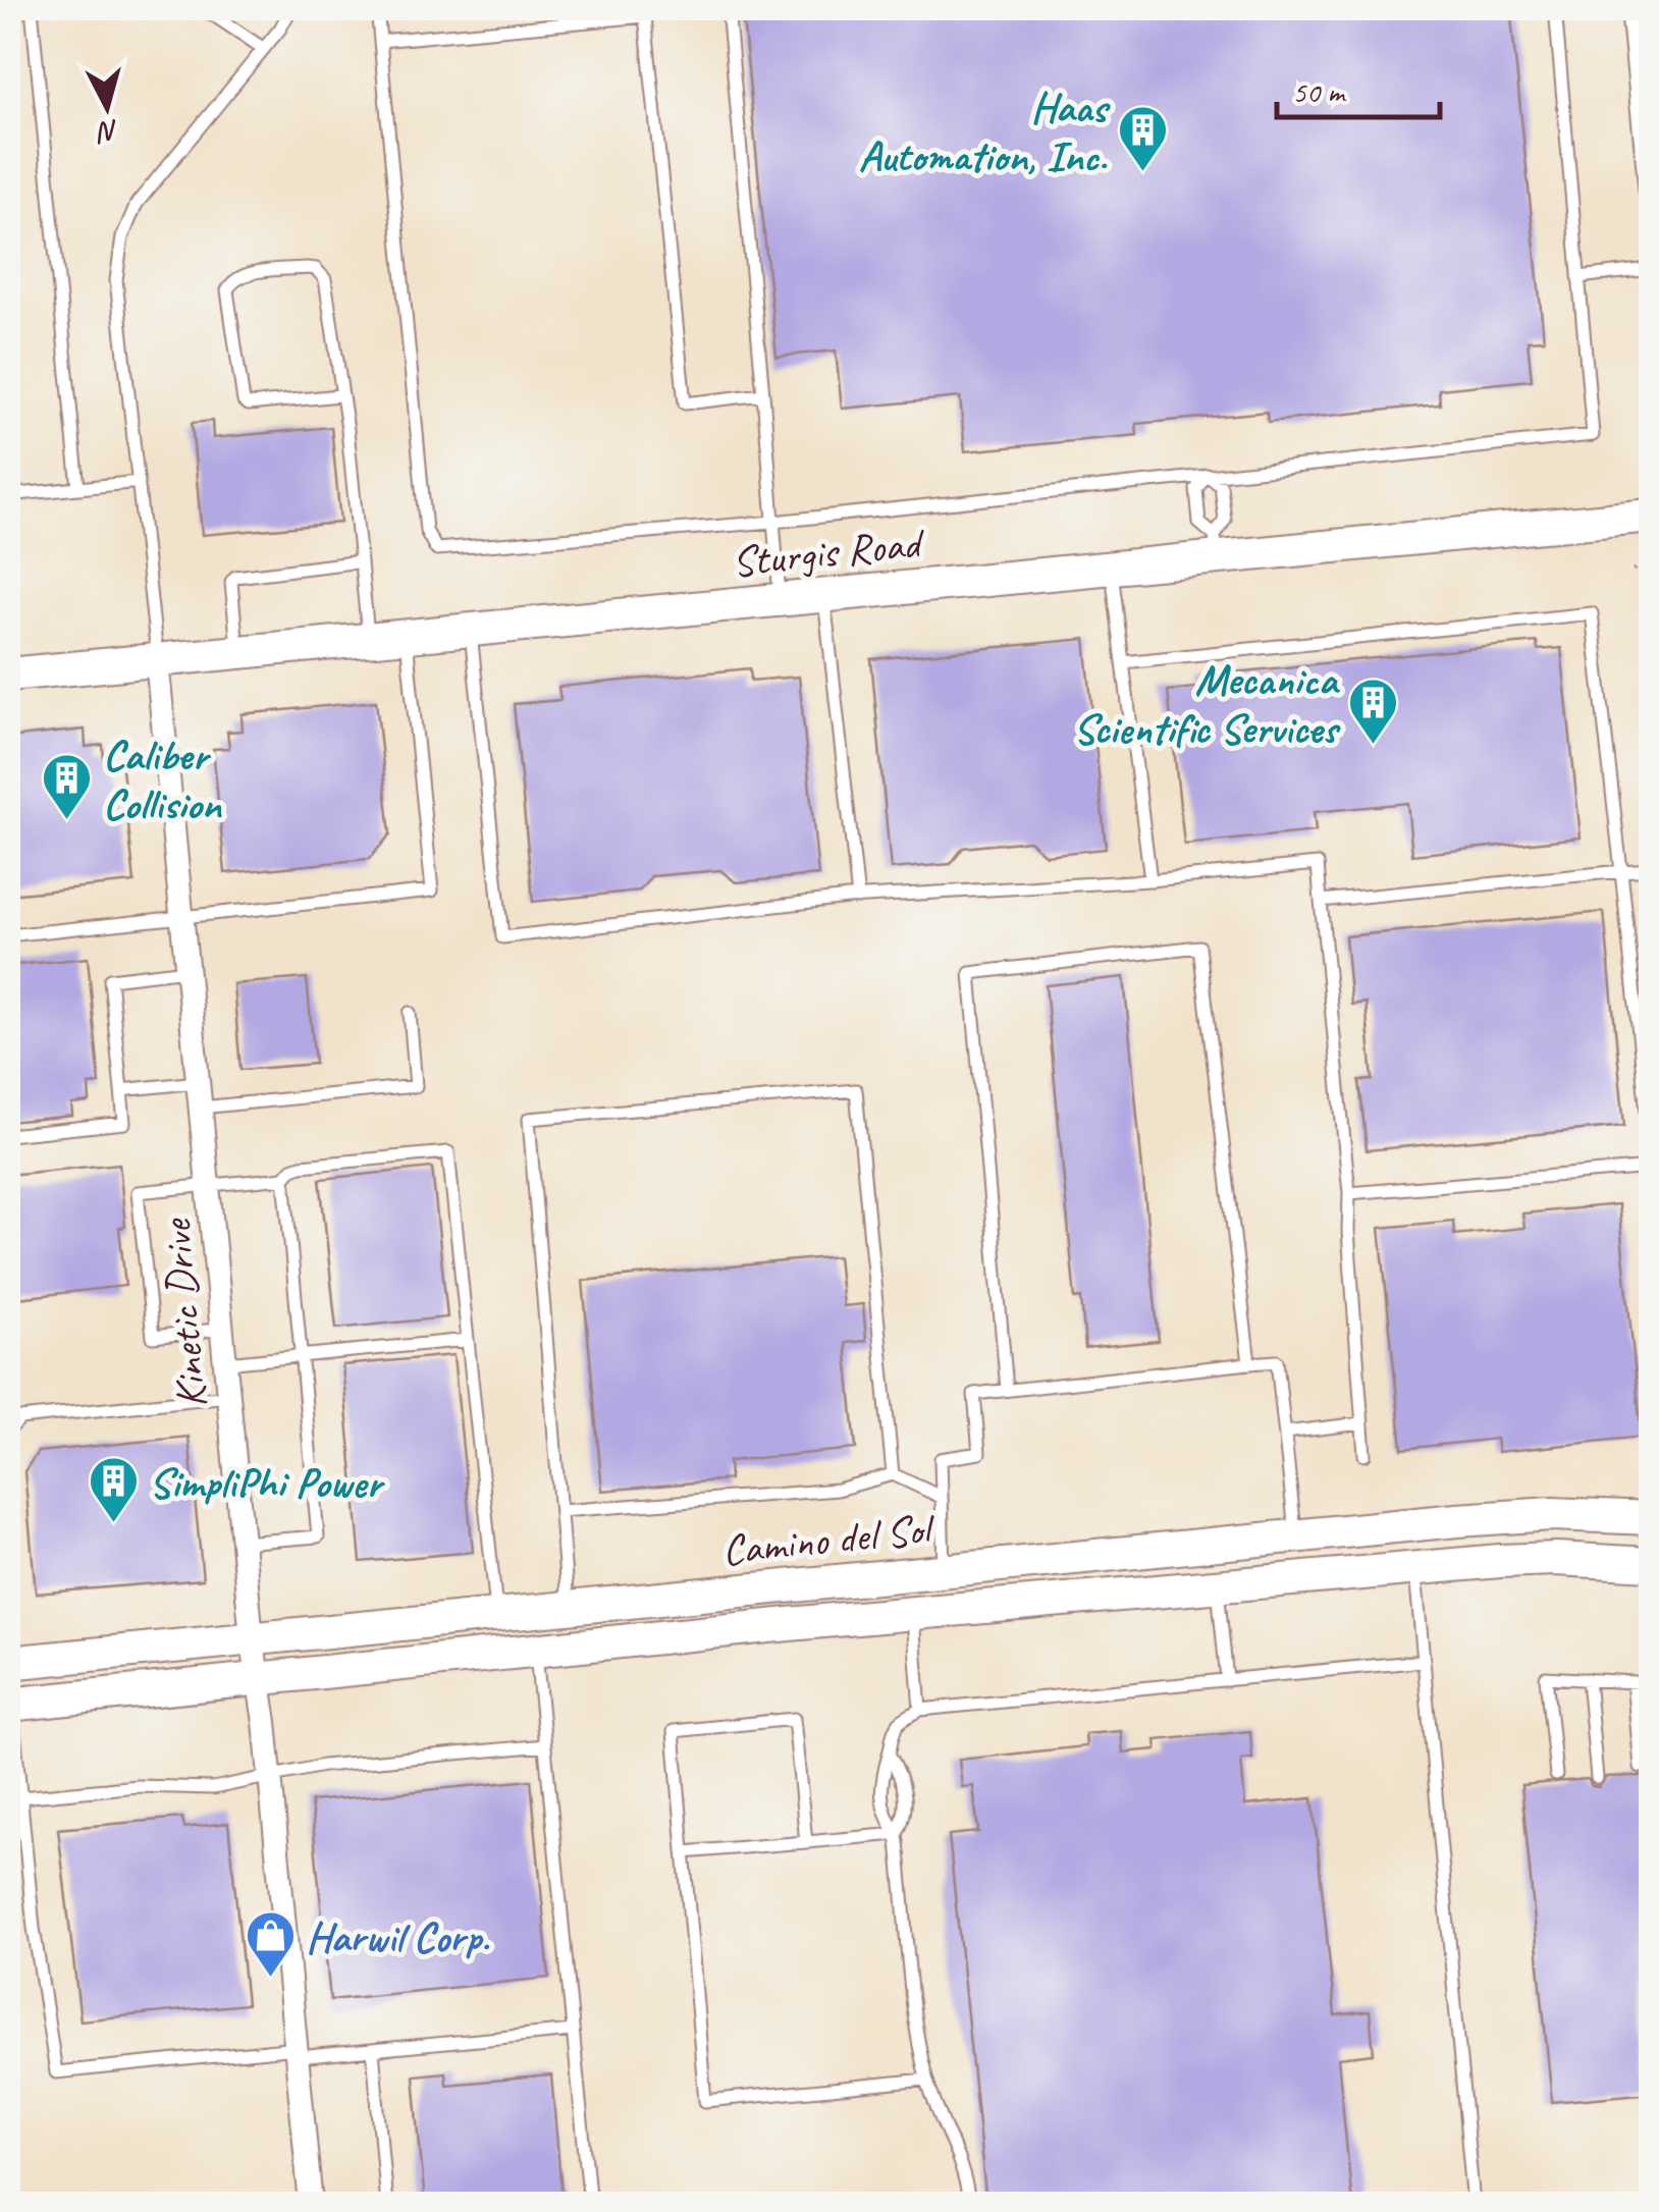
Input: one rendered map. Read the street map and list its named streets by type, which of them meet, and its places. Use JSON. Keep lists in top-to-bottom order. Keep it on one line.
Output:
{"streets":{"street":["Sturgis Road","Kinetic Drive","Camino del Sol"]},"crossings":[["Sturgis Road","Kinetic Drive"],["Kinetic Drive","Camino del Sol"]],"places":{"building":["Haas Automation, Inc.","Mecanica Scientific Services","Caliber Collision","SimpliPhi Power"],"shop":["Harwil Corp."]},"scale_bar":"50 m","north":"bottom"}
